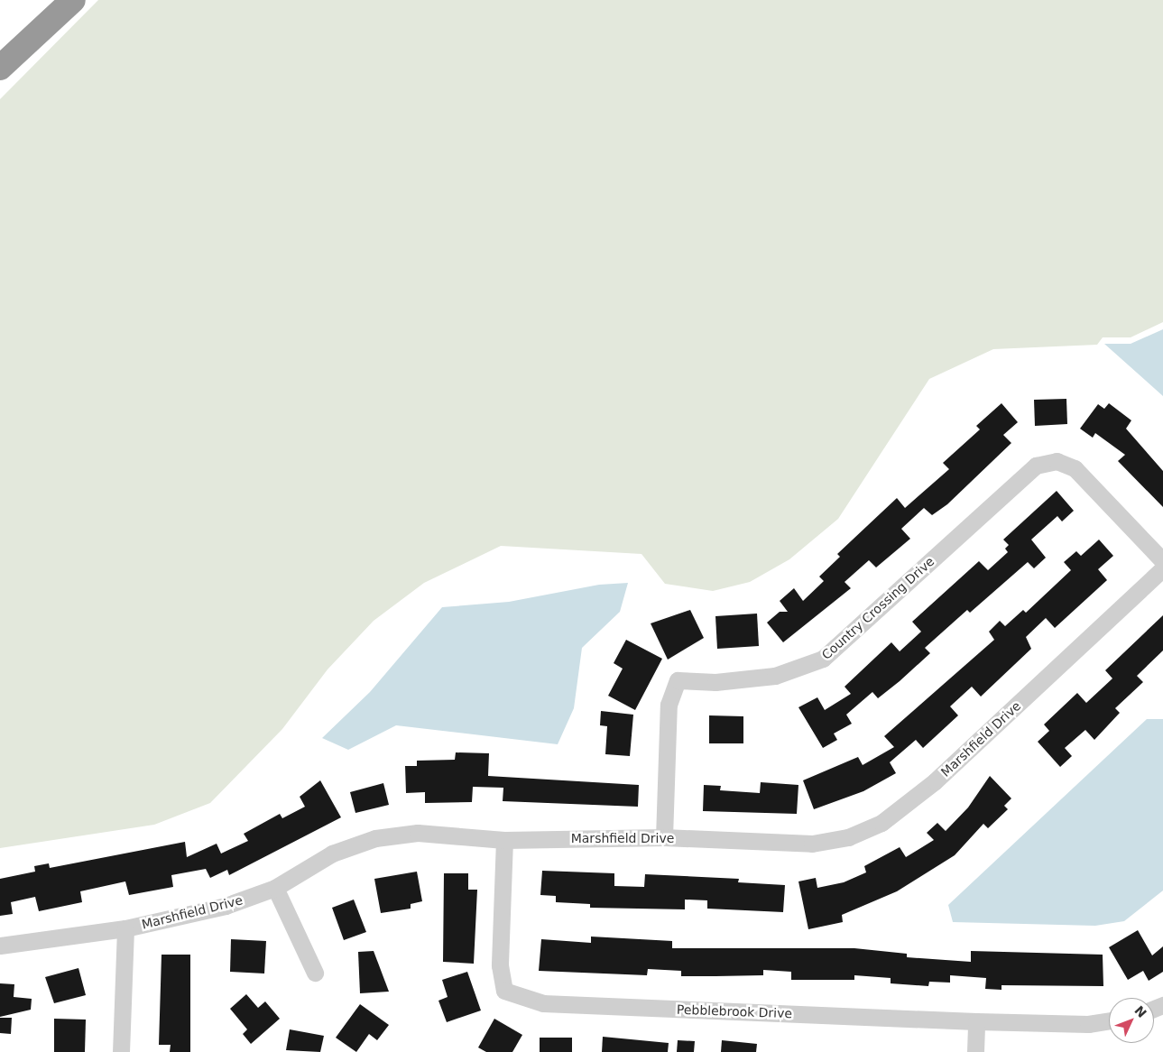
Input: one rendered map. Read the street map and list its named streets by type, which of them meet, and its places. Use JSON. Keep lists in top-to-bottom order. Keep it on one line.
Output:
{"streets":{"street":["Country Crossing Drive","Marshfield Drive","Pebblebrook Drive"]},"crossings":[["Country Crossing Drive","Marshfield Drive"],["Marshfield Drive","Pebblebrook Drive"]],"north":"top right"}
